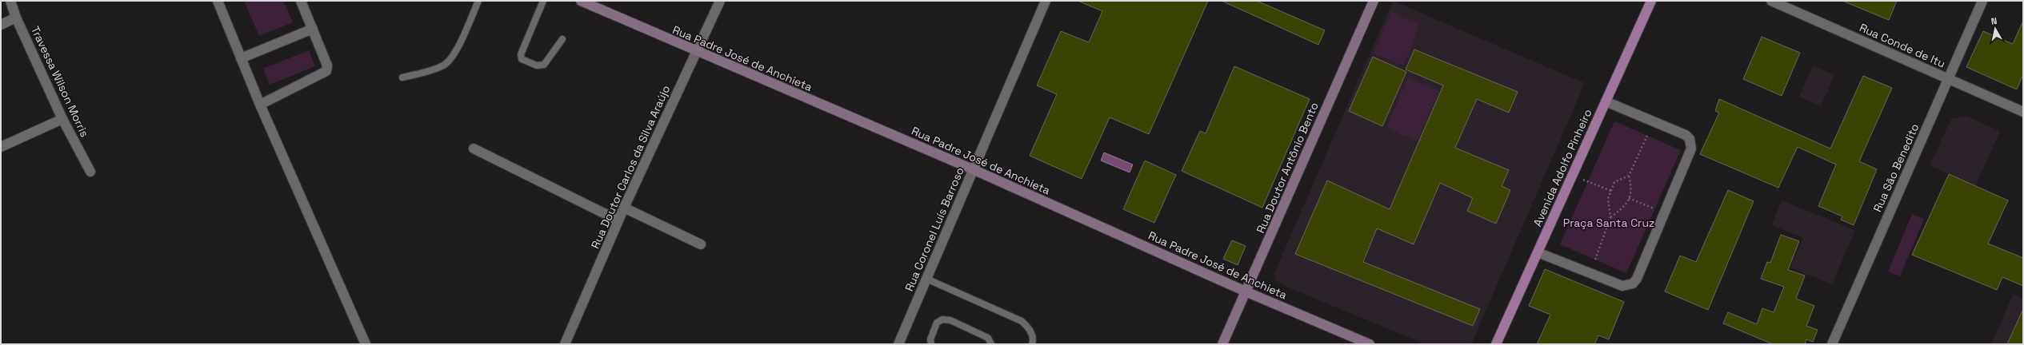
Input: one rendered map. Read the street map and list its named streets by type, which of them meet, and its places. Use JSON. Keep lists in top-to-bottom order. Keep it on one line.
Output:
{"streets":{"main road":["Avenida Adolfo Pinheiro"],"street":["Rua Conde de Itu","Rua Padre José de Anchieta","Travessa Wilson Morris","Rua Doutor Carlos da Silva Araújo","Rua Doutor Antônio Bento","Rua São Benedito","Rua Coronel Luís Barroso"]},"crossings":[["Rua Conde de Itu","Rua São Benedito"],["Rua Padre José de Anchieta","Rua Doutor Carlos da Silva Araújo"],["Rua Padre José de Anchieta","Rua Doutor Antônio Bento"],["Rua Padre José de Anchieta","Rua Coronel Luís Barroso"]],"parks":["Praça Santa Cruz"],"north":"top"}
